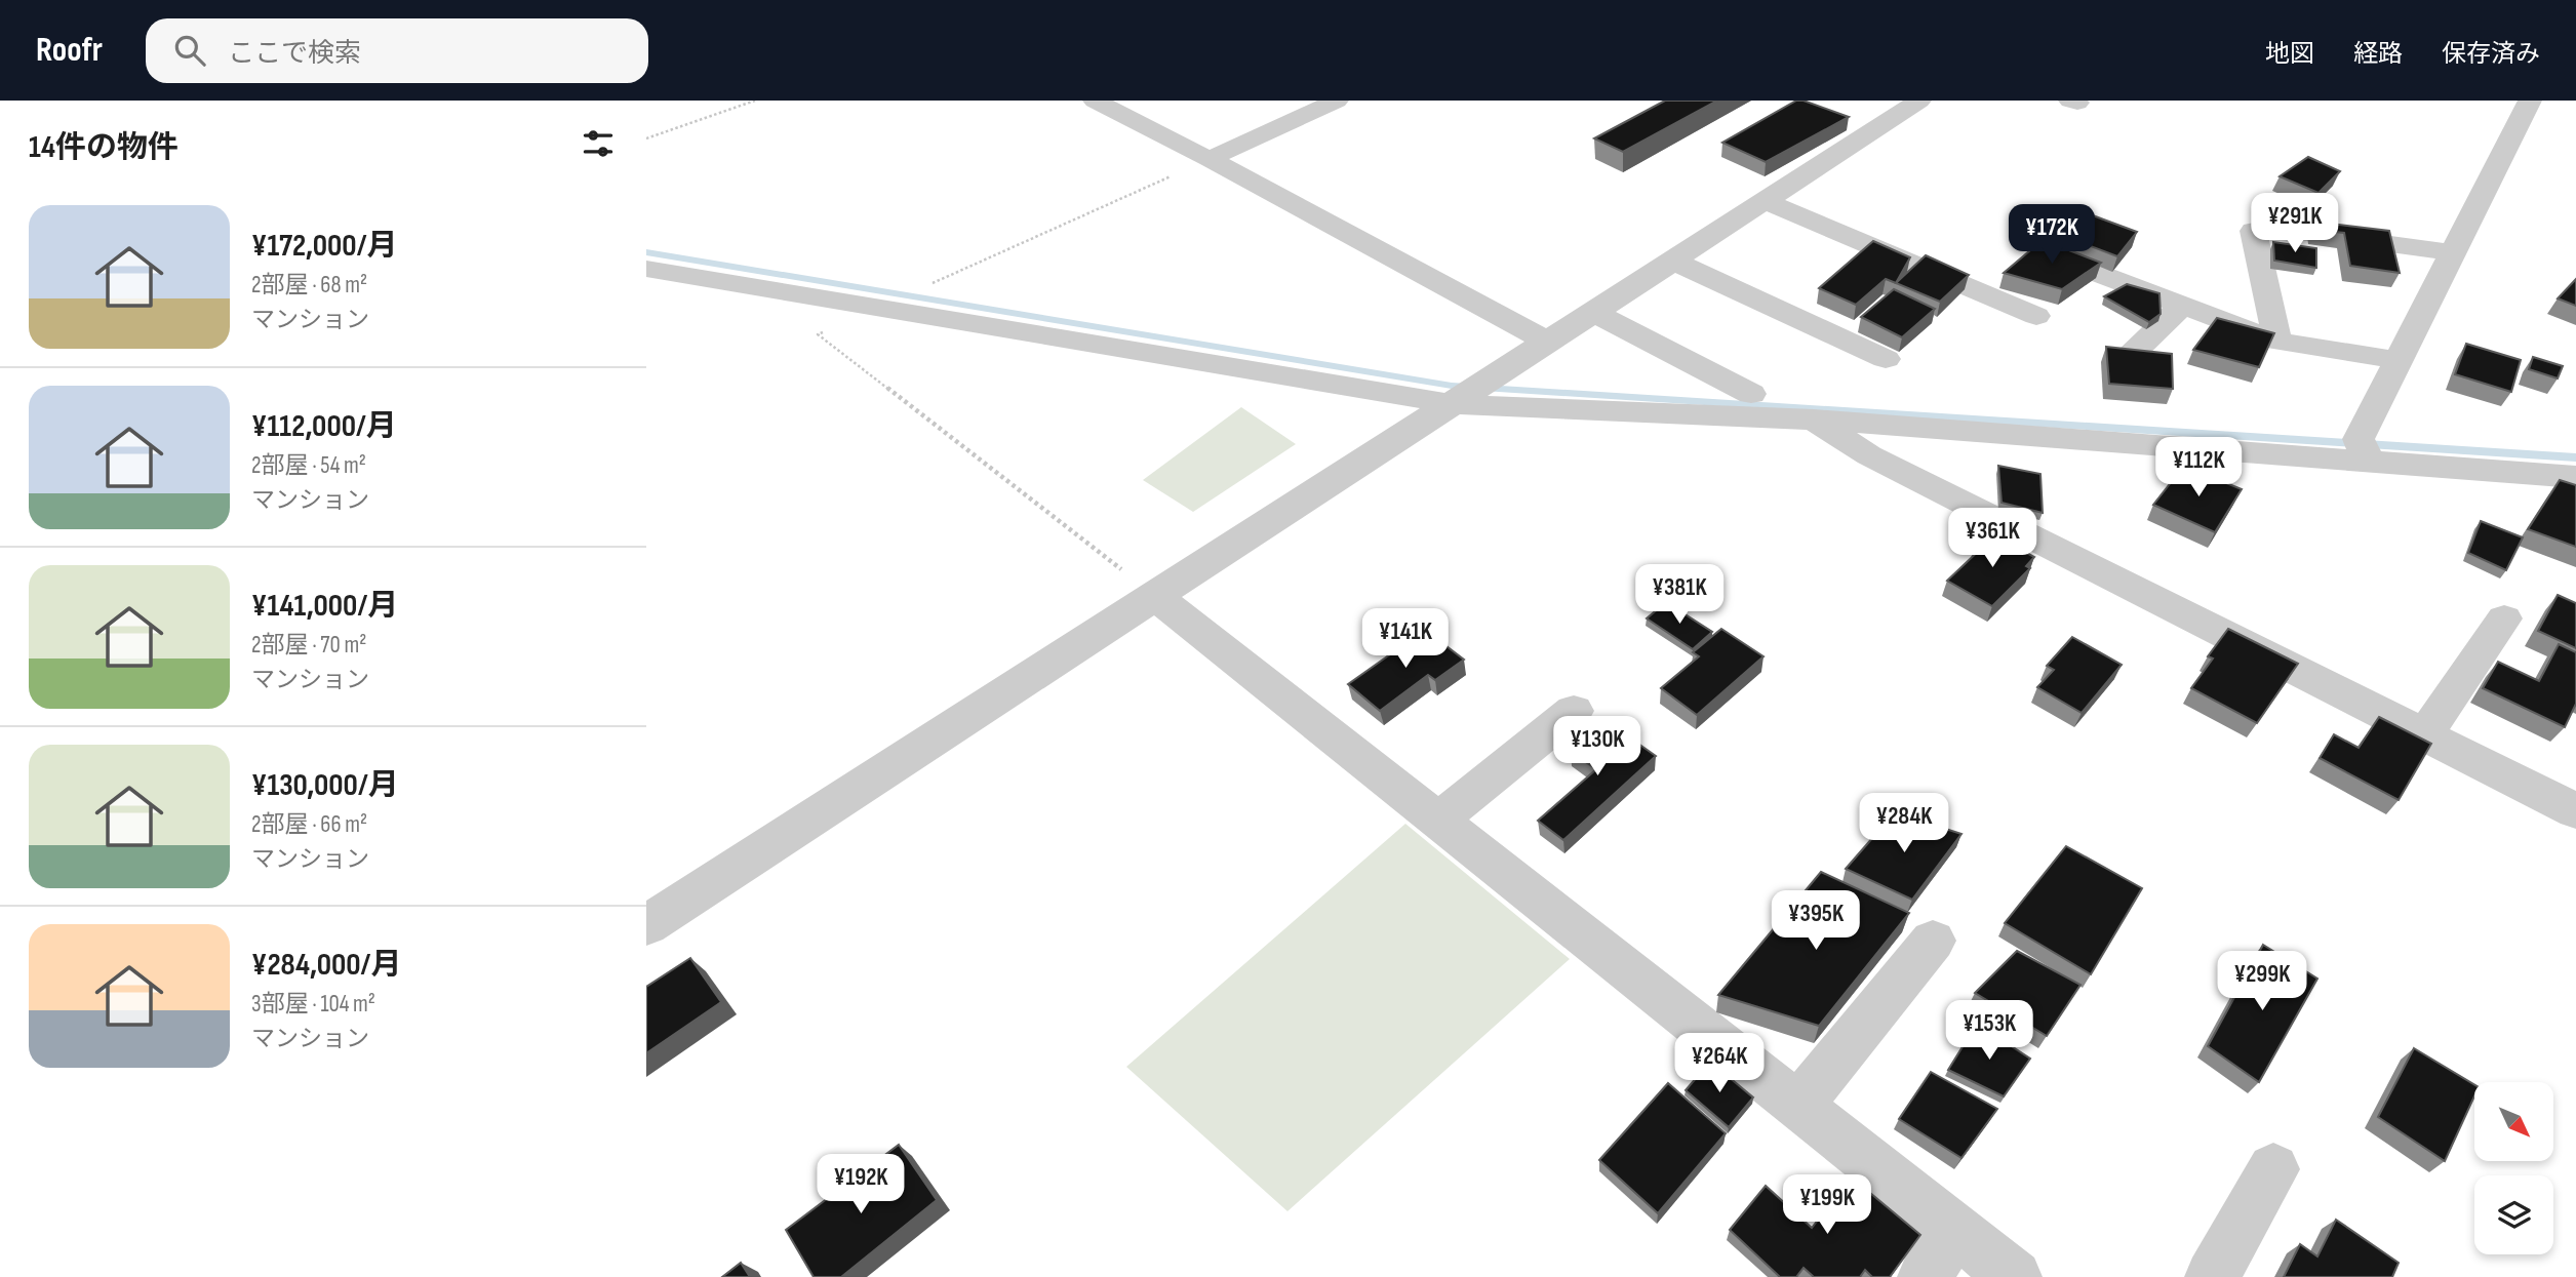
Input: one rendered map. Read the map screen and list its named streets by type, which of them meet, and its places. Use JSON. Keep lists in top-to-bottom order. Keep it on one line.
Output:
{"north":"bottom right","page":{"header":"Roofr","search":"ここで検索","nav":["地図","経路","保存済み"],"heading":"14件の物件","list":[{"name":"¥172,000/月","note":"2部屋 · 68 m² · マンション"},{"name":"¥112,000/月","note":"2部屋 · 54 m² · マンション"},{"name":"¥141,000/月","note":"2部屋 · 70 m² · マンション"},{"name":"¥130,000/月","note":"2部屋 · 66 m² · マンション"},{"name":"¥284,000/月","note":"3部屋 · 104 m² · マンション"}],"price":["¥291K","¥172K","¥112K","¥361K","¥381K","¥141K","¥130K","¥284K","¥395K","¥299K","¥153K","¥264K","¥192K","¥199K"]}}
